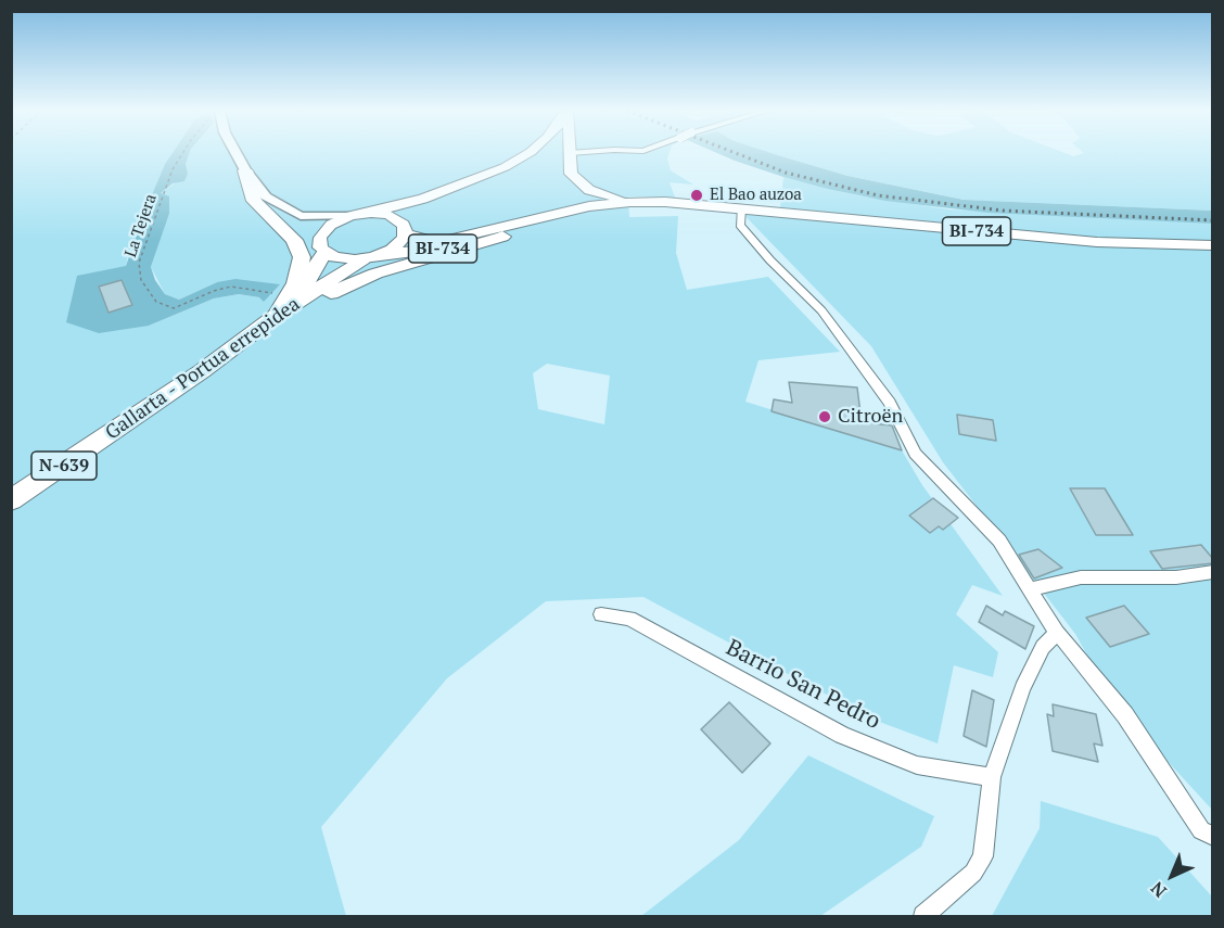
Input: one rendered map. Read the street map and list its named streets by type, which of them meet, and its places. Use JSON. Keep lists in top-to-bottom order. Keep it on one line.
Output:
{"streets":{"highway":["Gallarta - Portua errepidea","N-639"],"main road":["BI-734"],"street":["Barrio San Pedro"],"path":["La Tejera"]},"crossings":[["La Tejera","Gallarta - Portua errepidea"]],"places":["El Bao auzoa","Citroën"],"north":"bottom left"}
